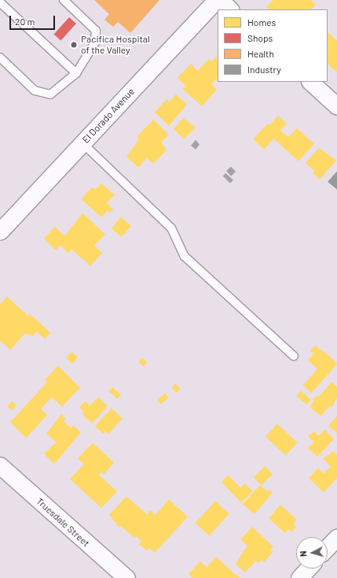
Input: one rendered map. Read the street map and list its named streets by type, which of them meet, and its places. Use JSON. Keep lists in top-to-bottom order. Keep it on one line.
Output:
{"streets":{"street":["El Dorado Avenue","Truesdale Street"]},"places":["Pacifica Hospital of the Valley"],"legend":["Homes","Shops","Health","Industry"],"scale_bar":"20 m","north":"left"}
